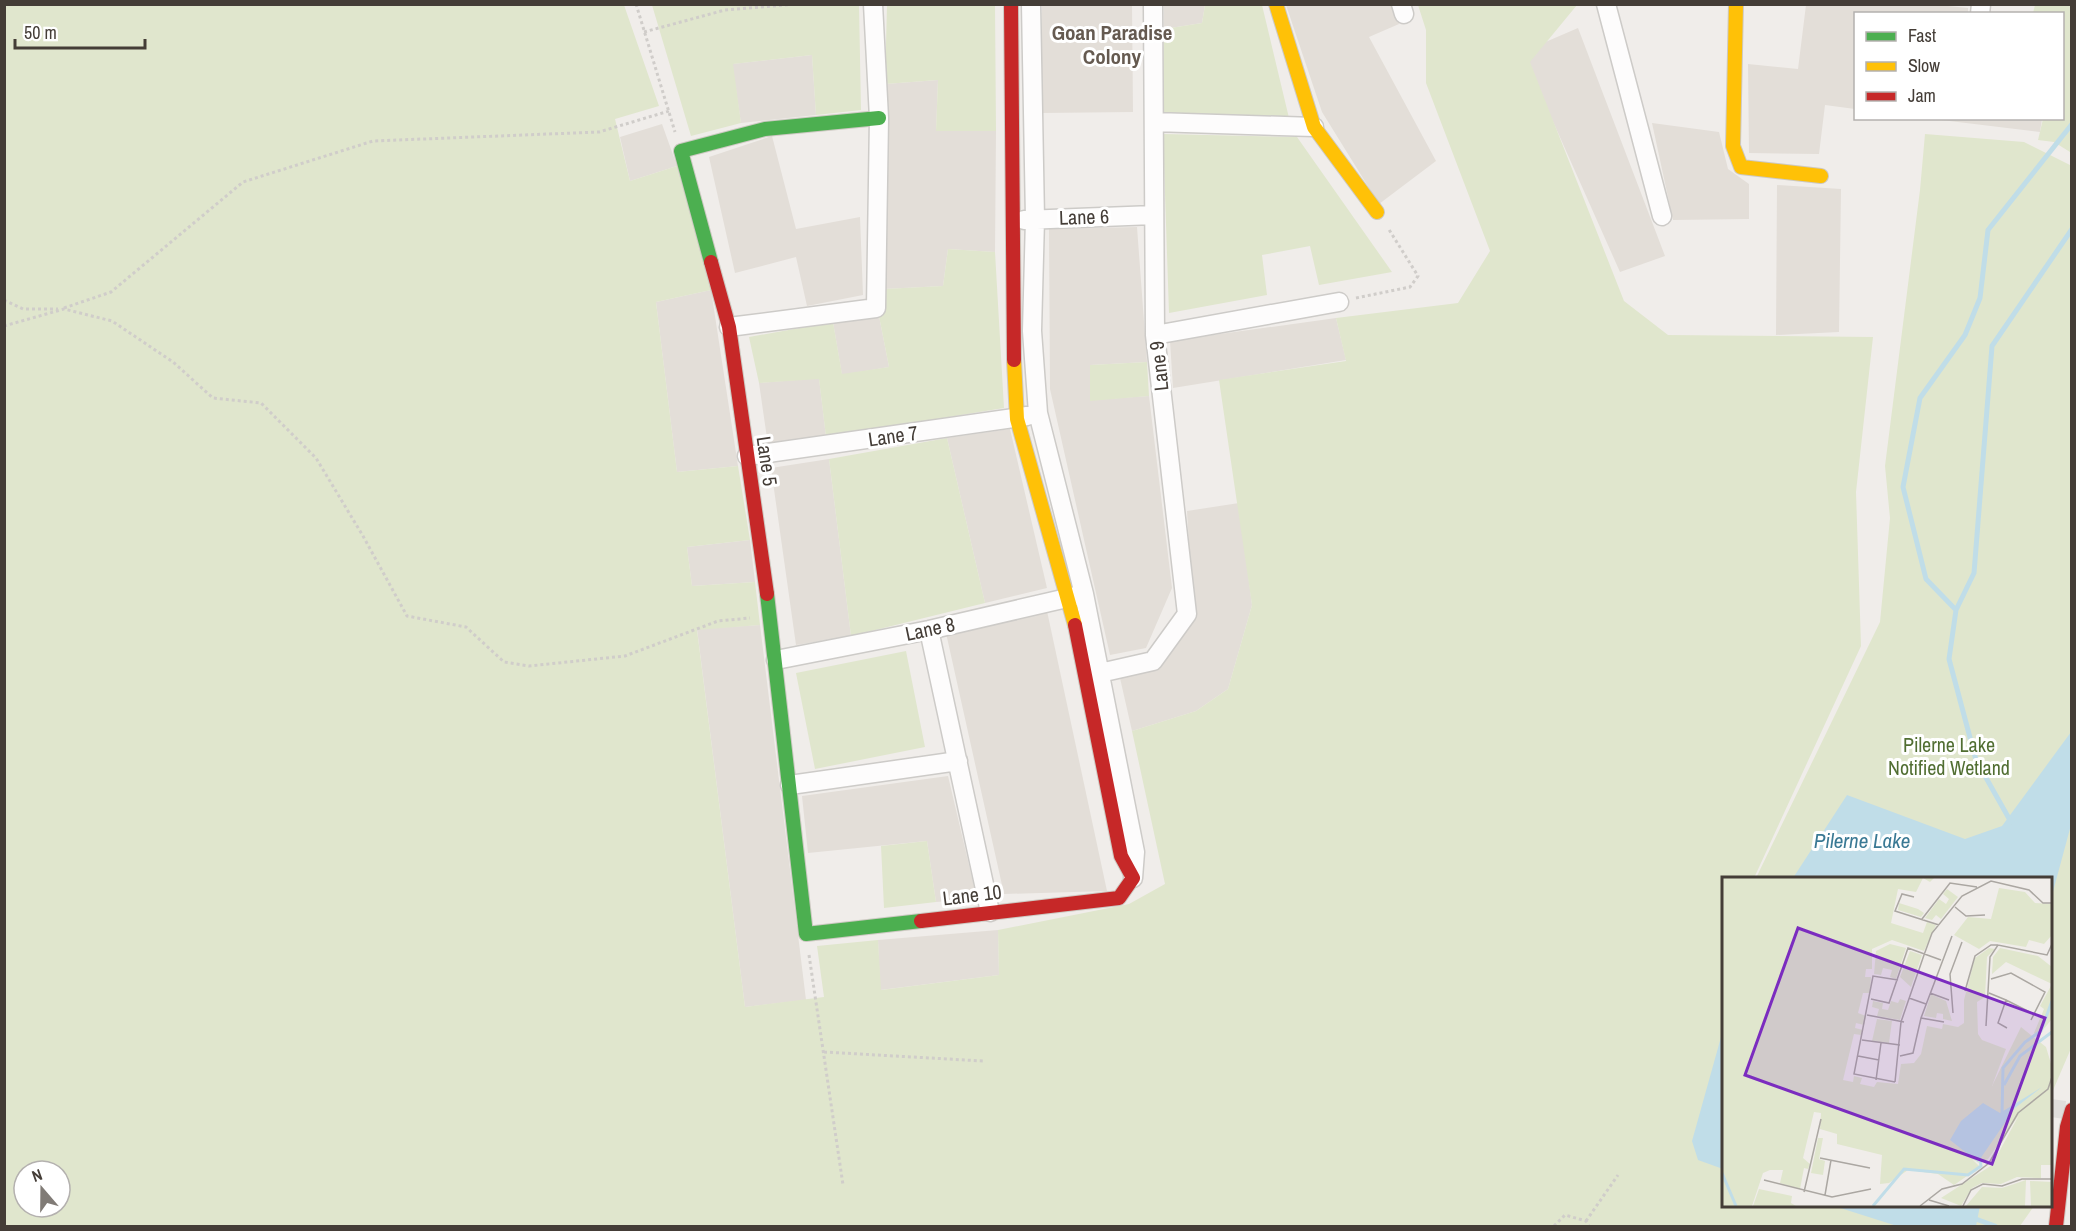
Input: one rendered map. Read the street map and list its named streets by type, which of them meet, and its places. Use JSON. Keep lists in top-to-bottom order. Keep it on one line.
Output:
{"streets":{"street":["Lane 6","Lane 9","Lane 7","Lane 5","Lane 8","Lane 10"]},"crossings":[["Lane 6","Lane 9"],["Lane 7","Lane 5"],["Lane 5","Lane 8"],["Lane 5","Lane 10"]],"districts":["Goan Paradise Colony"],"water":["Pilerne Lake"],"parks":["Pilerne Lake Notified Wetland"],"legend":["Fast","Slow","Jam"],"scale_bar":"50 m","north":"top"}
